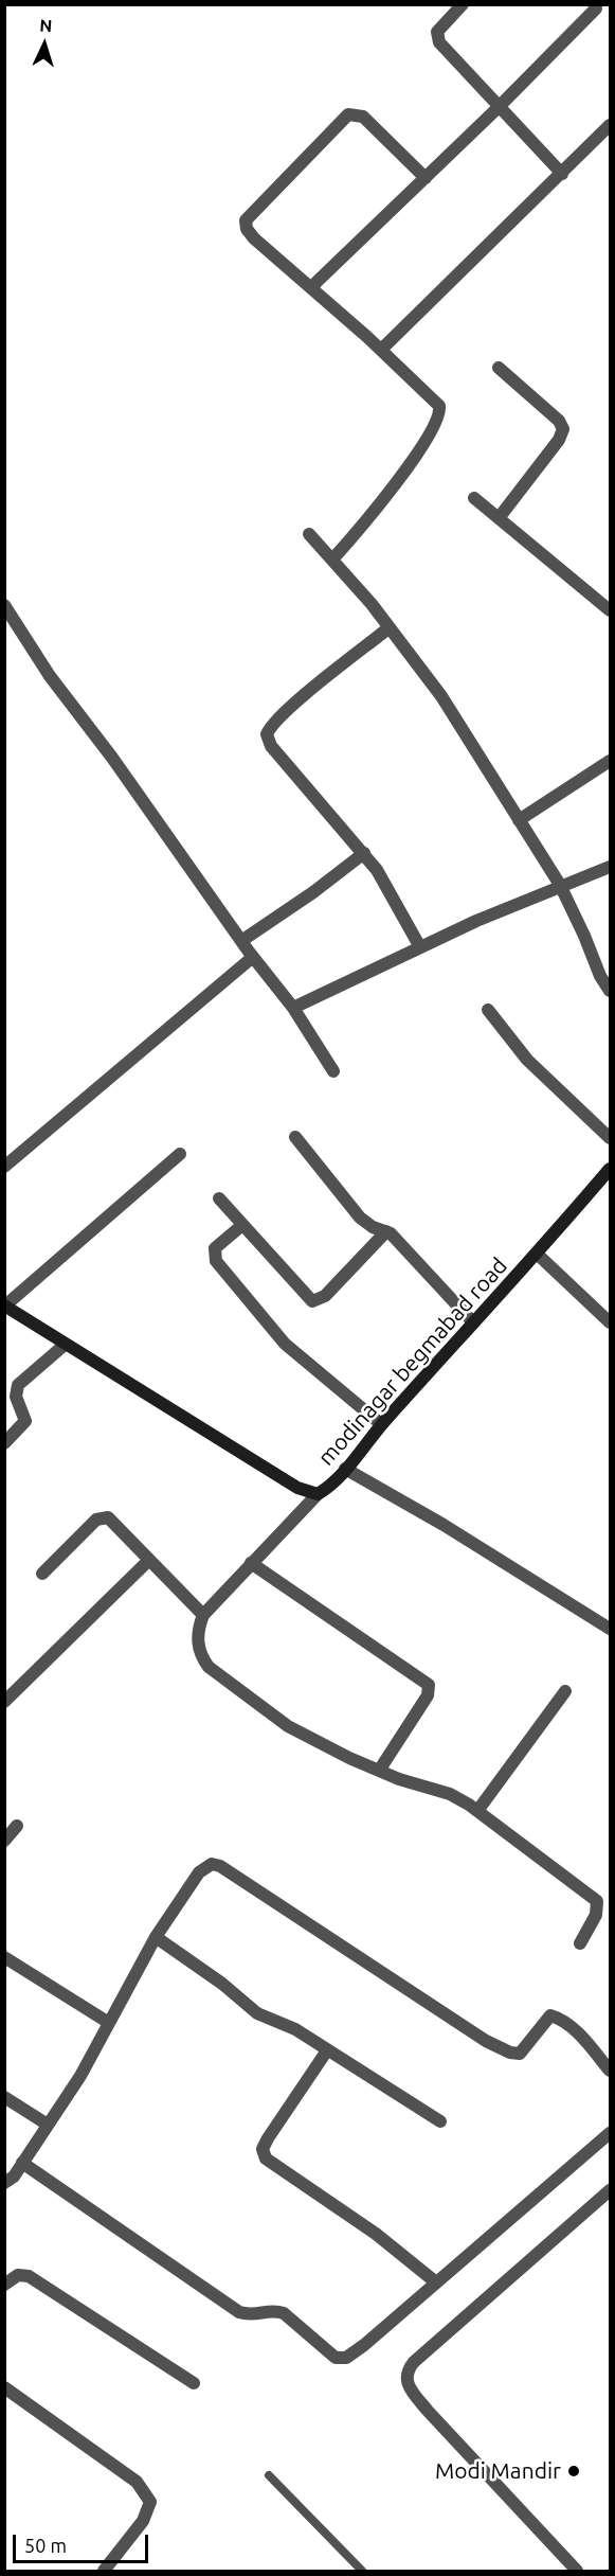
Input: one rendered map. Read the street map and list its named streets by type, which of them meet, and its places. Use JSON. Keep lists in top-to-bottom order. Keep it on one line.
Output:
{"streets":{"street":["modinagar begmabad road"]},"places":["Modi Mandir"],"scale_bar":"50 m","north":"top"}
